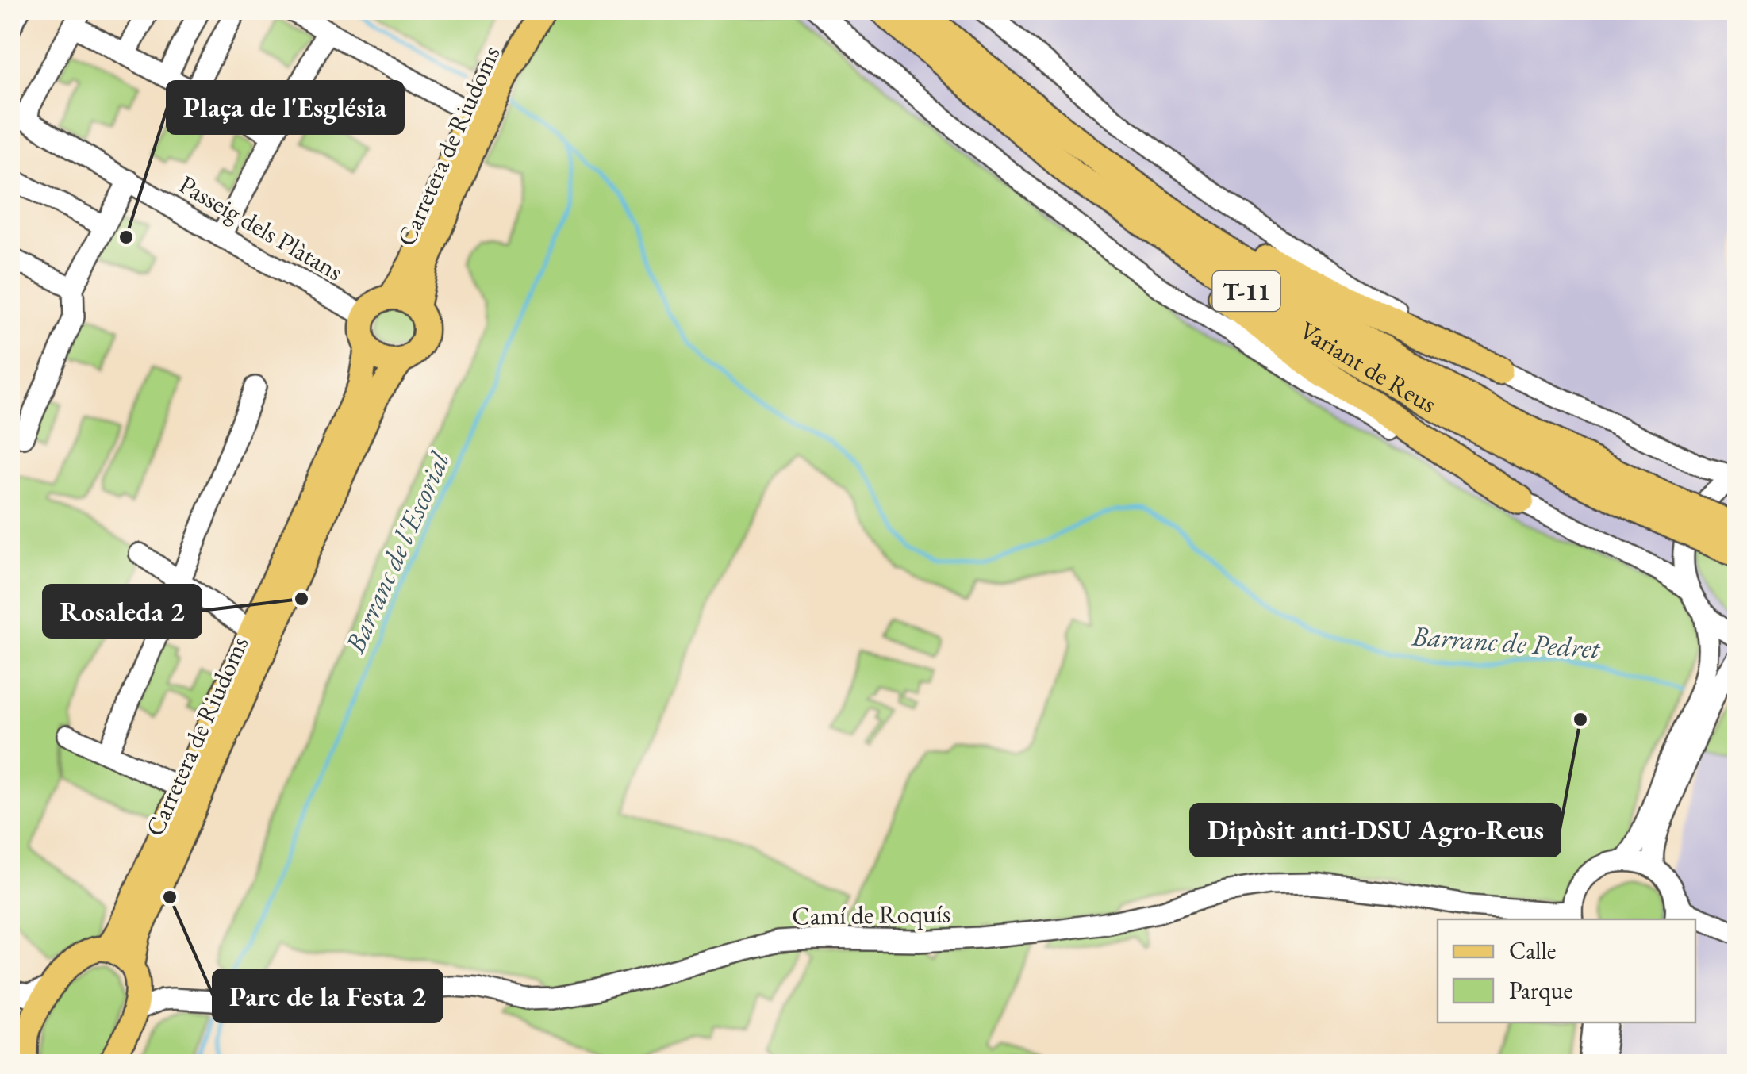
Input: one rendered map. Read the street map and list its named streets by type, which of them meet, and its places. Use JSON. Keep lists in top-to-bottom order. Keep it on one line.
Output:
{"streets":{"highway":["T-11","Variant de Reus"],"main road":["Carretera de Riudoms"],"street":["Passeig dels Plàtans","Camí de Roquís"]},"crossings":[["Carretera de Riudoms","Passeig dels Plàtans"],["Carretera de Riudoms","Camí de Roquís"]],"water":["Barranc de l'Escorial","Barranc de Pedret"],"places":["Plaça de l'Església","Rosaleda 2","Dipòsit anti-DSU Agro-Reus","Parc de la Festa 2"],"legend":["Calle","Parque"]}
